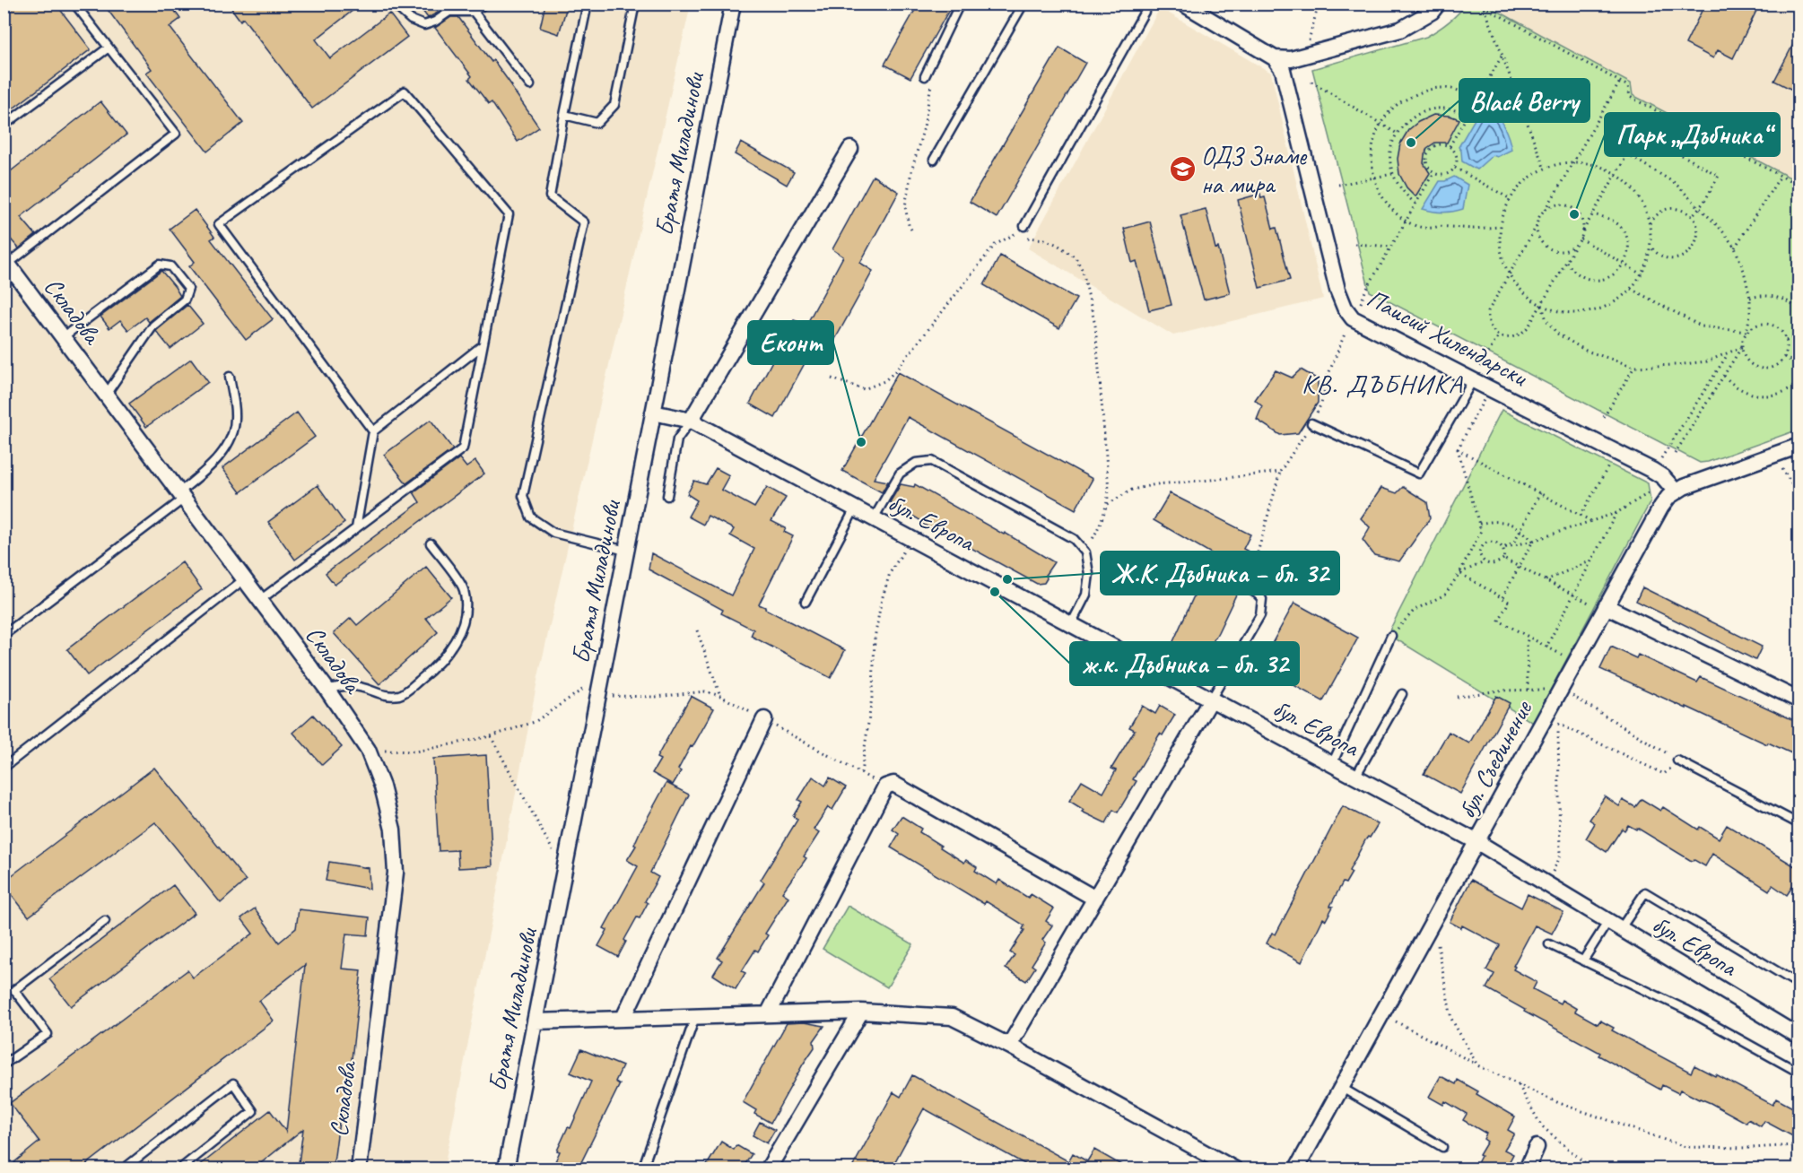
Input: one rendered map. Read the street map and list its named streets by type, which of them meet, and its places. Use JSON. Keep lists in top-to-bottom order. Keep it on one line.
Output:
{"streets":{"street":["Братя Миладинови","Складова","Паисий Хилендарски","бул. Европа","бул. Съединение"]},"crossings":[["Братя Миладинови","бул. Европа"],["Паисий Хилендарски","бул. Съединение"],["бул. Европа","бул. Съединение"]],"districts":["КВ. ДЪБНИКА"],"places":{"other":["Black Berry","Парк „Дъбника“","Еконт","Ж.К. Дъбника – бл. 32","ж.к. Дъбника – бл. 32"],"school or university":["ОДЗ Знаме на мира"]}}
